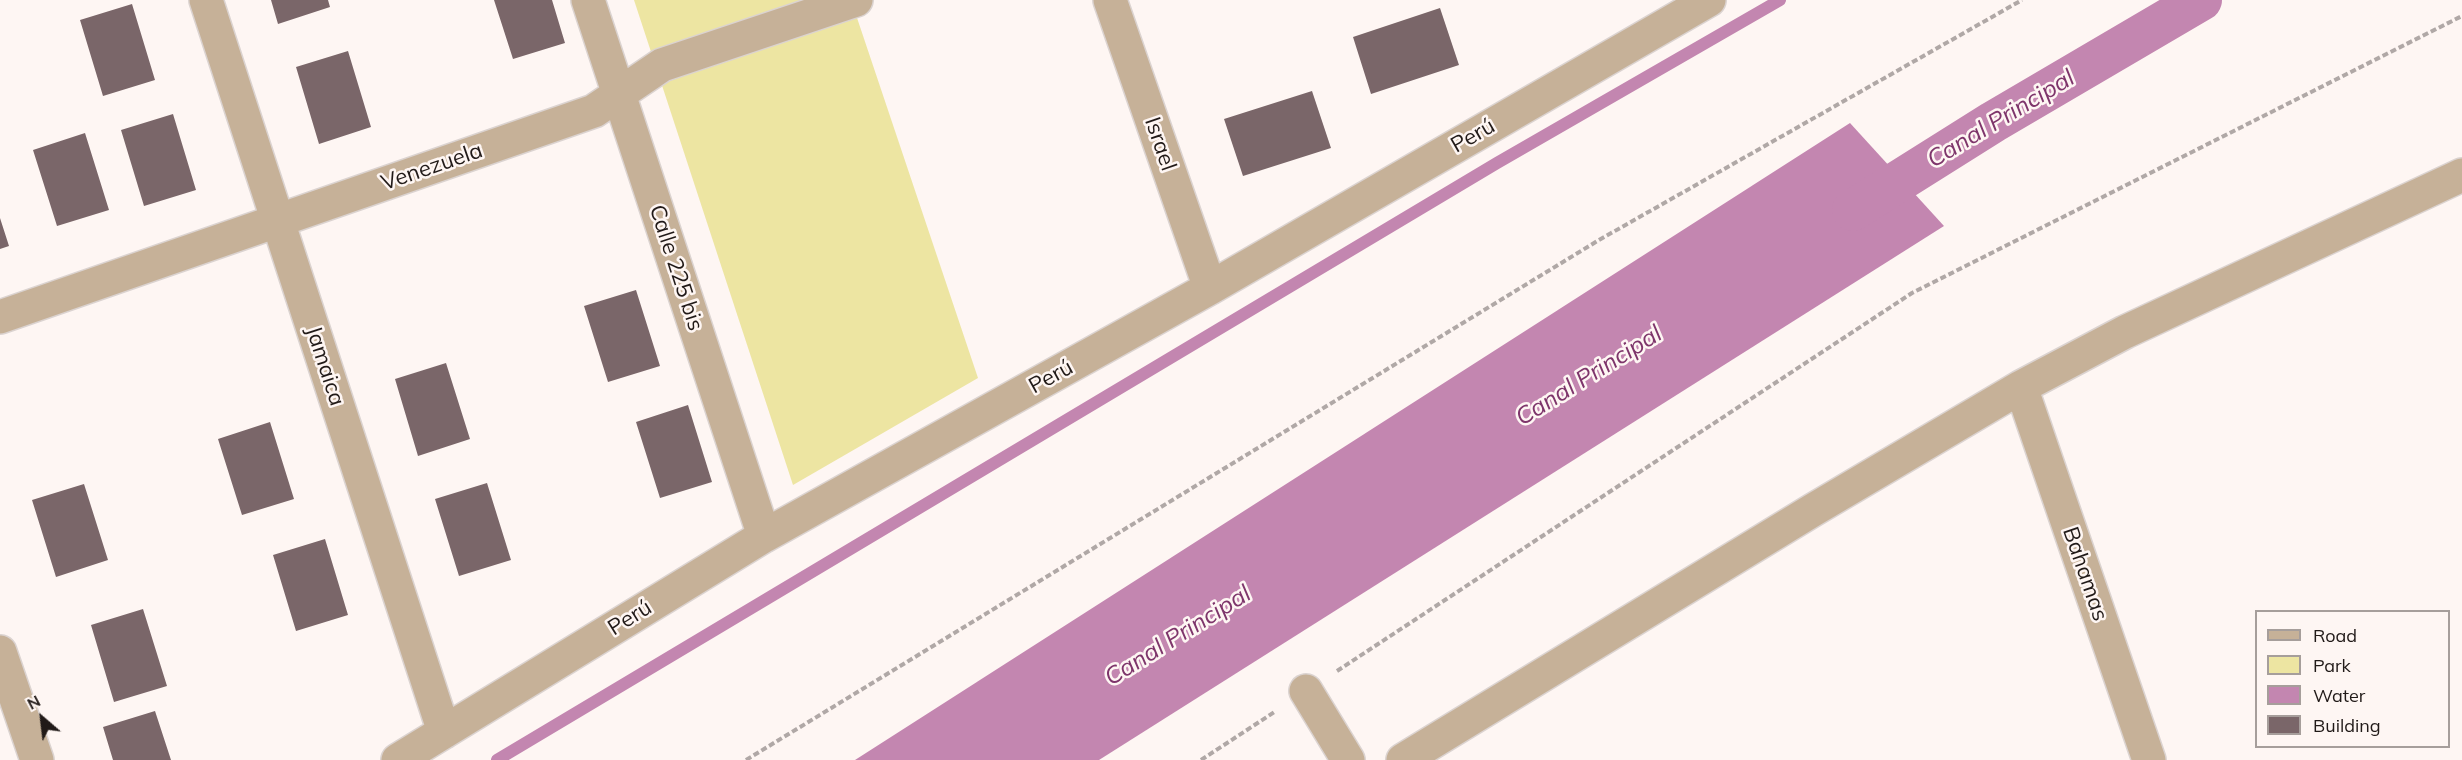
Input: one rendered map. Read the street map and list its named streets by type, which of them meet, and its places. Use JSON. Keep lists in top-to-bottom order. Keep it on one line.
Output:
{"streets":{"street":["Perú","Israel","Venezuela","Calle 225 bis","Jamaica","Bahamas"]},"crossings":[["Perú","Israel"],["Perú","Calle 225 bis"],["Perú","Jamaica"],["Venezuela","Calle 225 bis"],["Venezuela","Jamaica"]],"water":["Canal Principal"],"legend":["Road","Park","Water","Building"],"north":"top left"}
